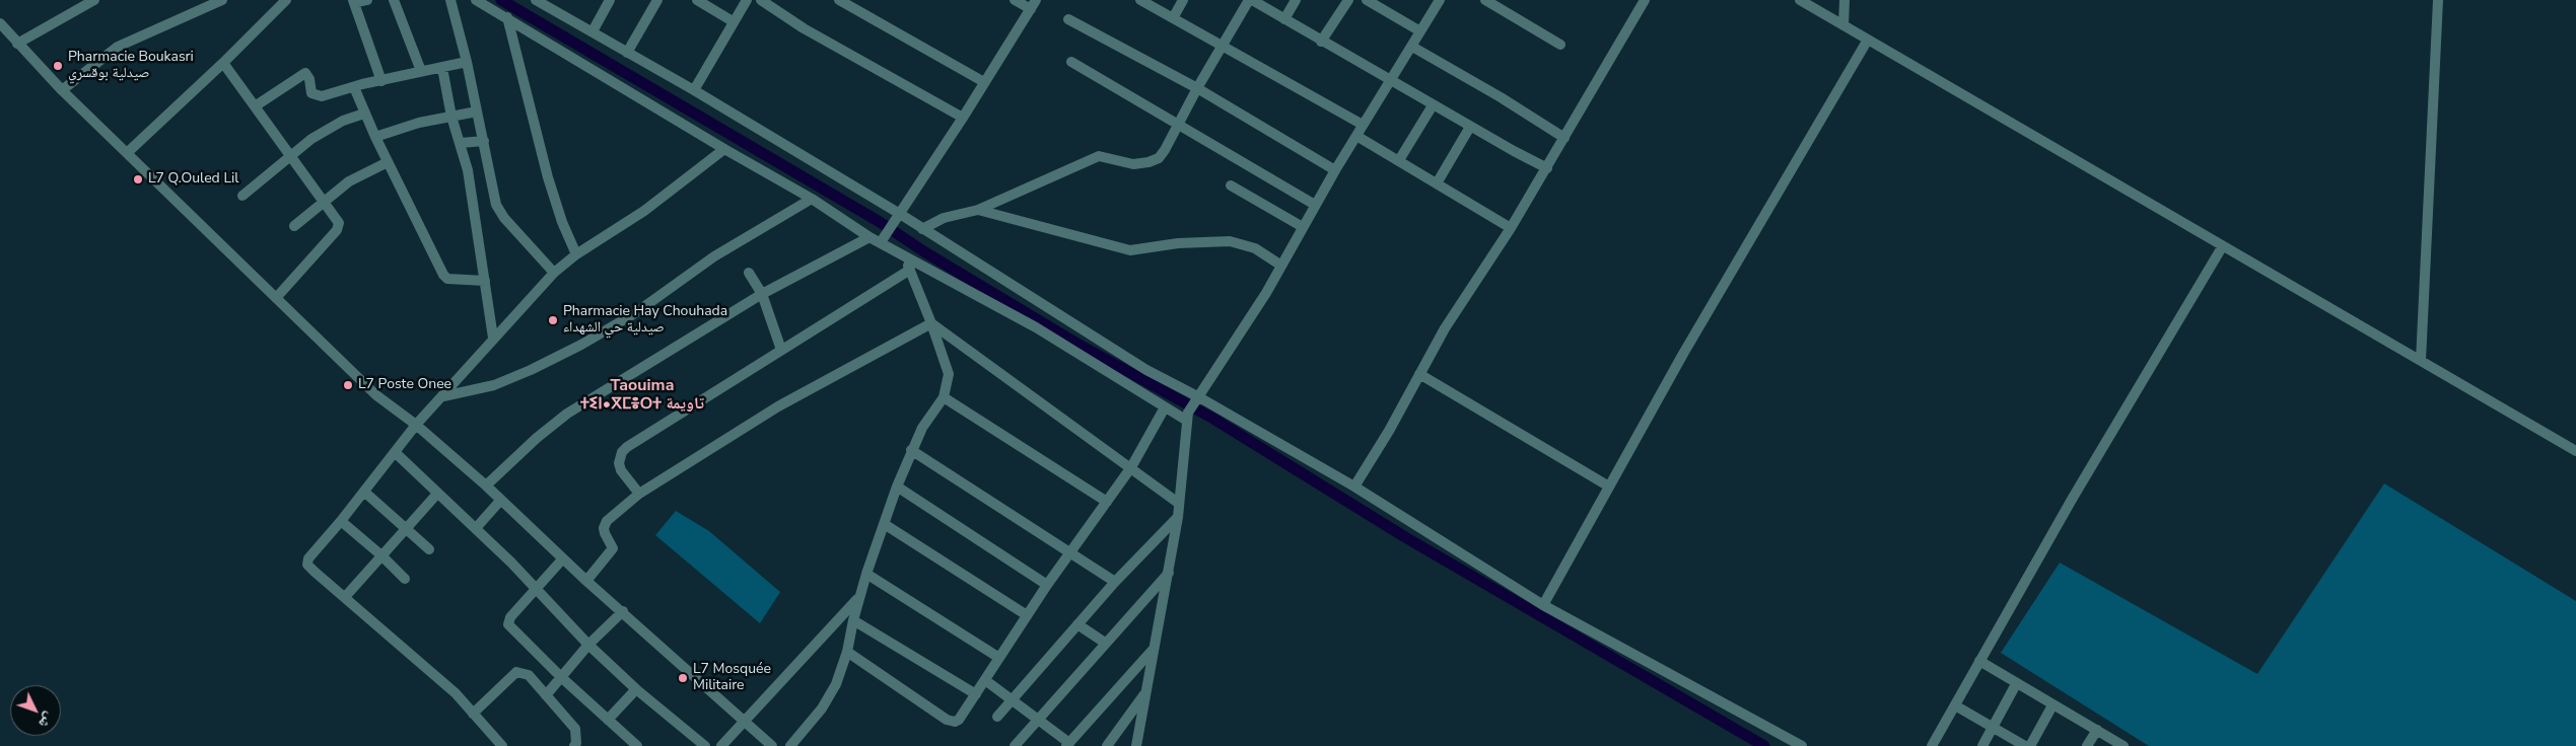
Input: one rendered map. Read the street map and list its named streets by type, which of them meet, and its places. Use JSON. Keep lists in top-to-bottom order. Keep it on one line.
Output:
{"districts":["Taouima ⵜⵉⵏ•ⴳⵎⴻⵔⵜ تاويمة"],"places":["Pharmacie Boukasri صيدلية بوقسري","L7 Q.Ouled Lil","Pharmacie Hay Chouhada صيدلية حي الشهداء","L7 Poste Onee","L7 Mosquée Militaire"],"north":"bottom right"}
